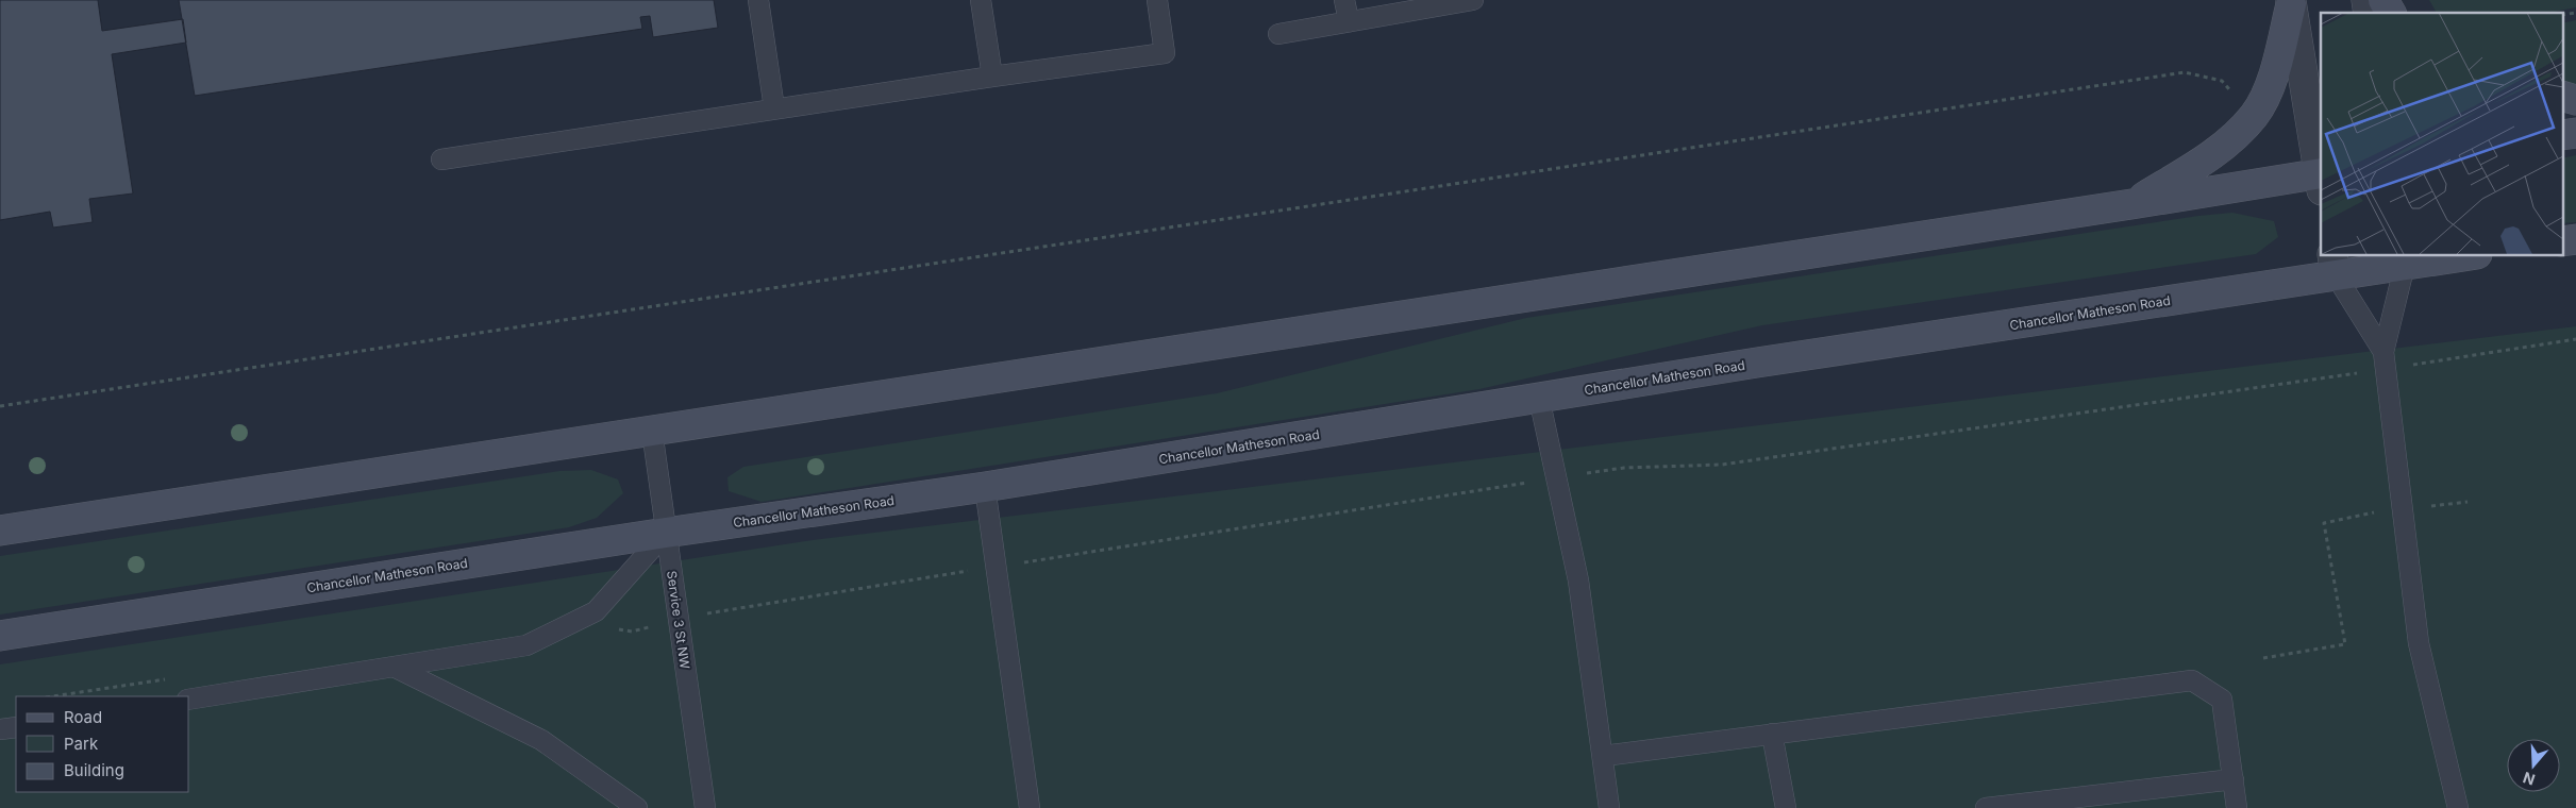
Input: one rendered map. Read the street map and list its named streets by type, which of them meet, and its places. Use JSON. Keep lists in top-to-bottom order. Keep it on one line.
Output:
{"streets":{"main road":["Chancellor Matheson Road"],"lane":["Service 3 St NW"]},"crossings":[["Chancellor Matheson Road","Service 3 St NW"]],"legend":["Road","Park","Building"],"north":"bottom"}
